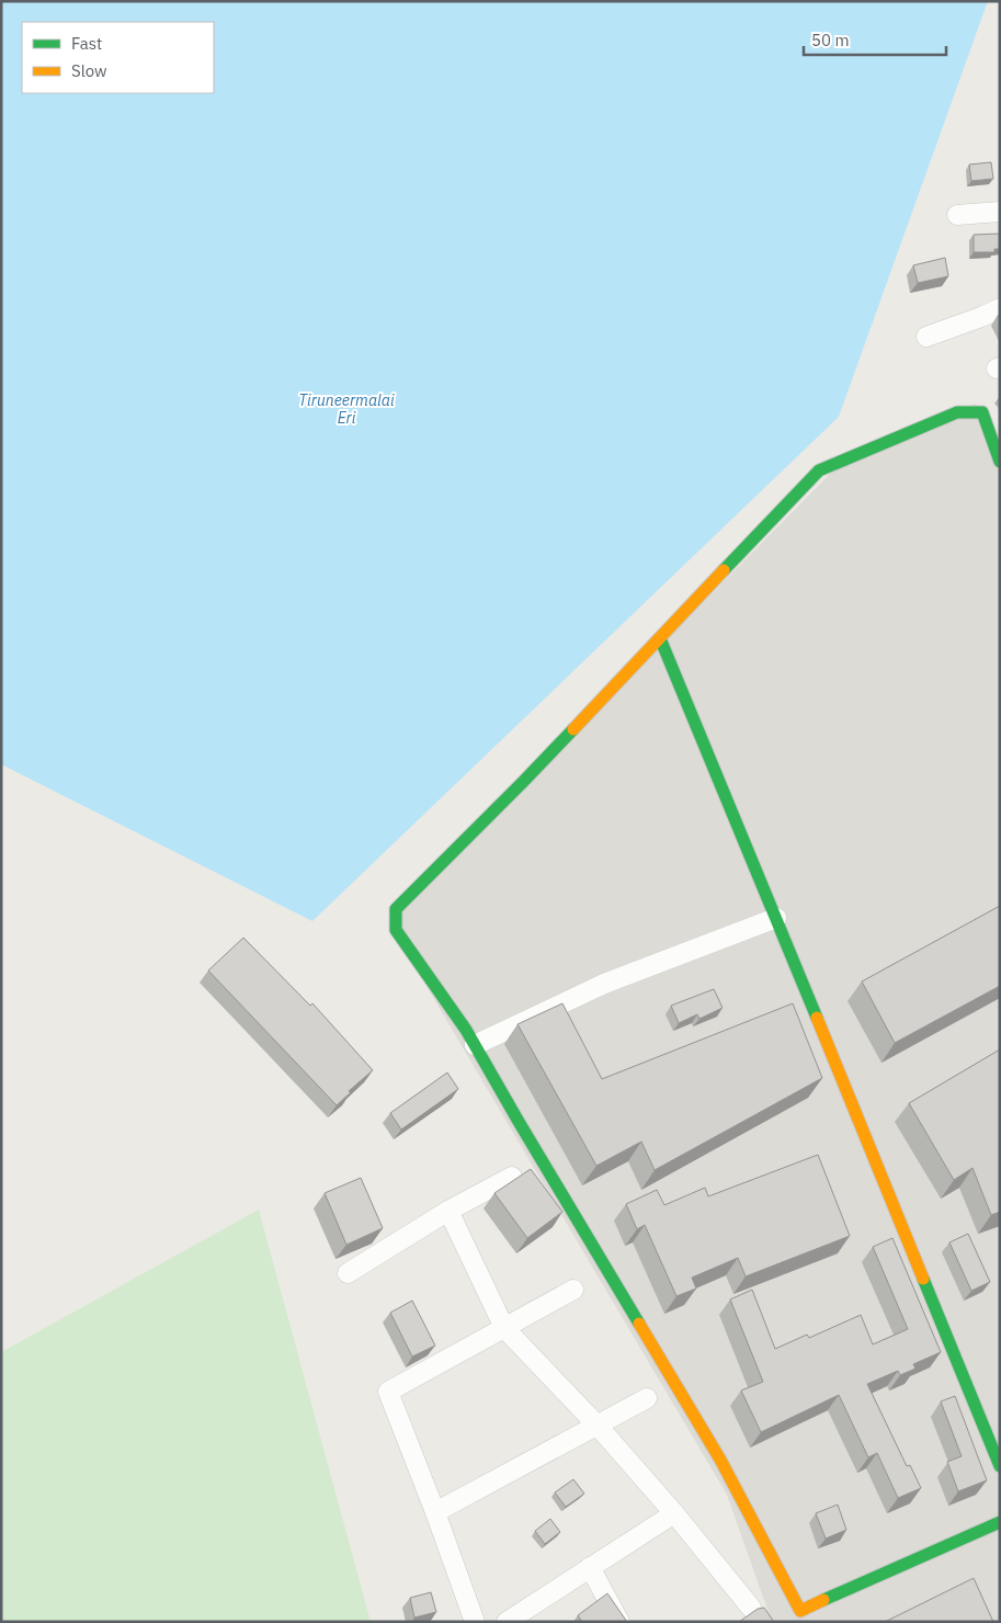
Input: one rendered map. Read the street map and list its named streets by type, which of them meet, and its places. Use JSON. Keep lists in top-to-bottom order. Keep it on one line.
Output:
{"water":["Tiruneermalai Eri"],"legend":["Fast","Slow"],"scale_bar":"50 m"}
